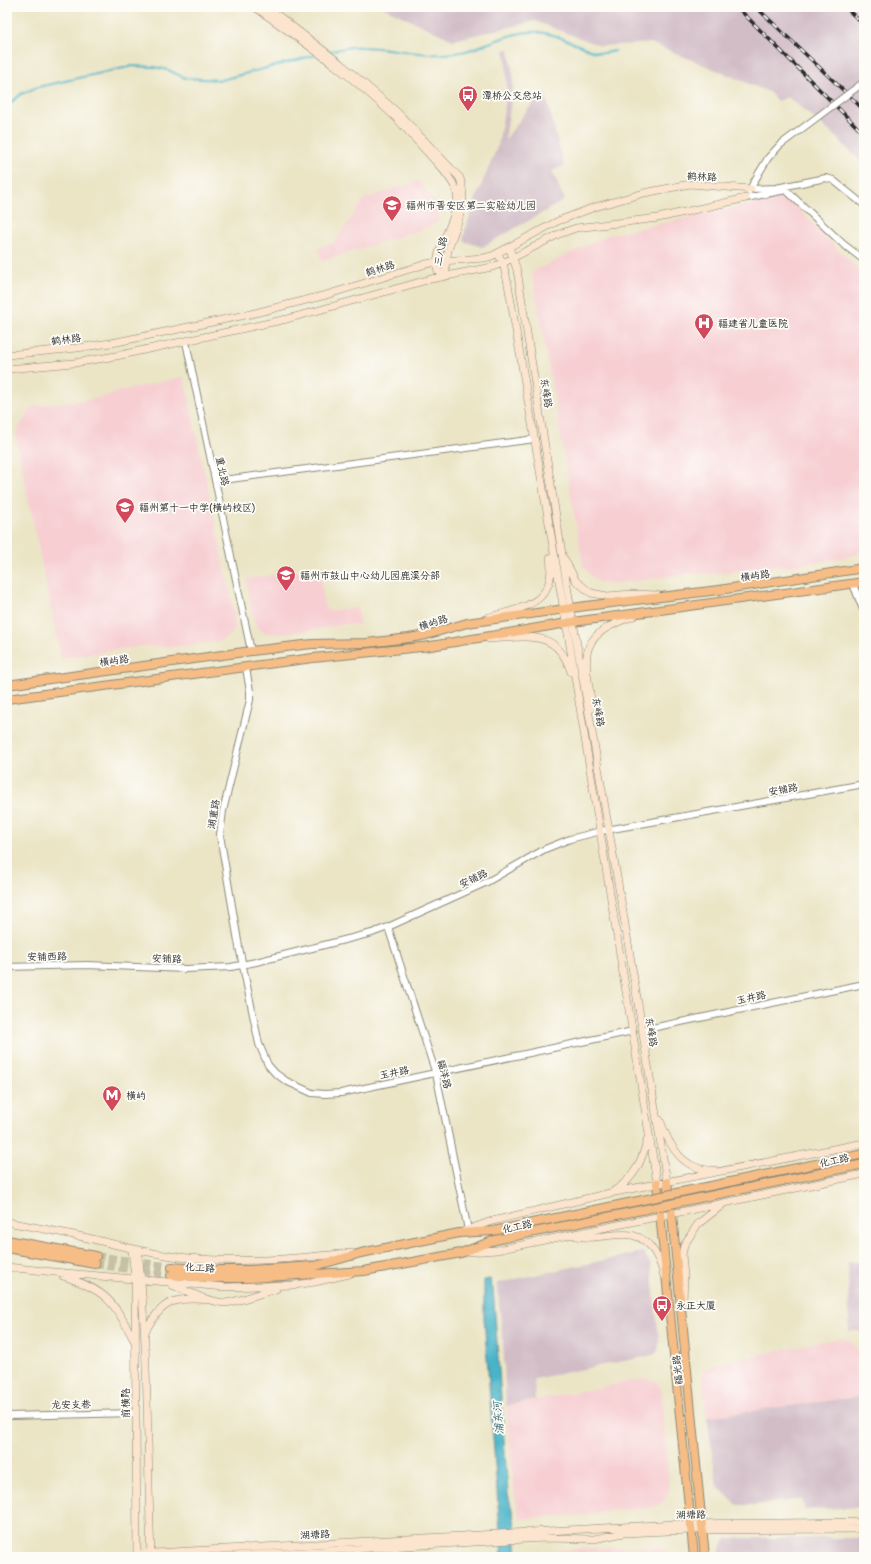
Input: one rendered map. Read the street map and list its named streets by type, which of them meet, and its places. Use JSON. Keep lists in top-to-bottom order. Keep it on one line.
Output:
{"streets":{"main road":["鹤林路","三八路","东峰路","横屿路","化工路","福光路","前横路","湖塘路"],"street":["重北路","安铺路","湖重路","安铺西路","玉井路","福洋路","龙安支巷"]},"crossings":[["鹤林路","三八路"],["鹤林路","东峰路"],["东峰路","横屿路"],["东峰路","安铺路"],["东峰路","玉井路"],["东峰路","福光路"],["重北路","横屿路"],["安铺路","湖重路"],["安铺路","安铺西路"],["安铺路","玉井路"],["安铺路","福洋路"],["湖重路","玉井路"],["玉井路","福洋路"],["化工路","前横路"],["福光路","湖塘路"],["前横路","龙安支巷"],["前横路","湖塘路"]],"water":["浦东河"],"places":{"bus stop":["潭桥公交总站","永正大厦"],"school or university":["福州市晋安区第二实验幼儿园","福州第十一中学(横屿校区)","福州市鼓山中心幼儿园鹿溪分部"],"hospital":["福建省儿童医院"],"metro station":["横屿"]}}
